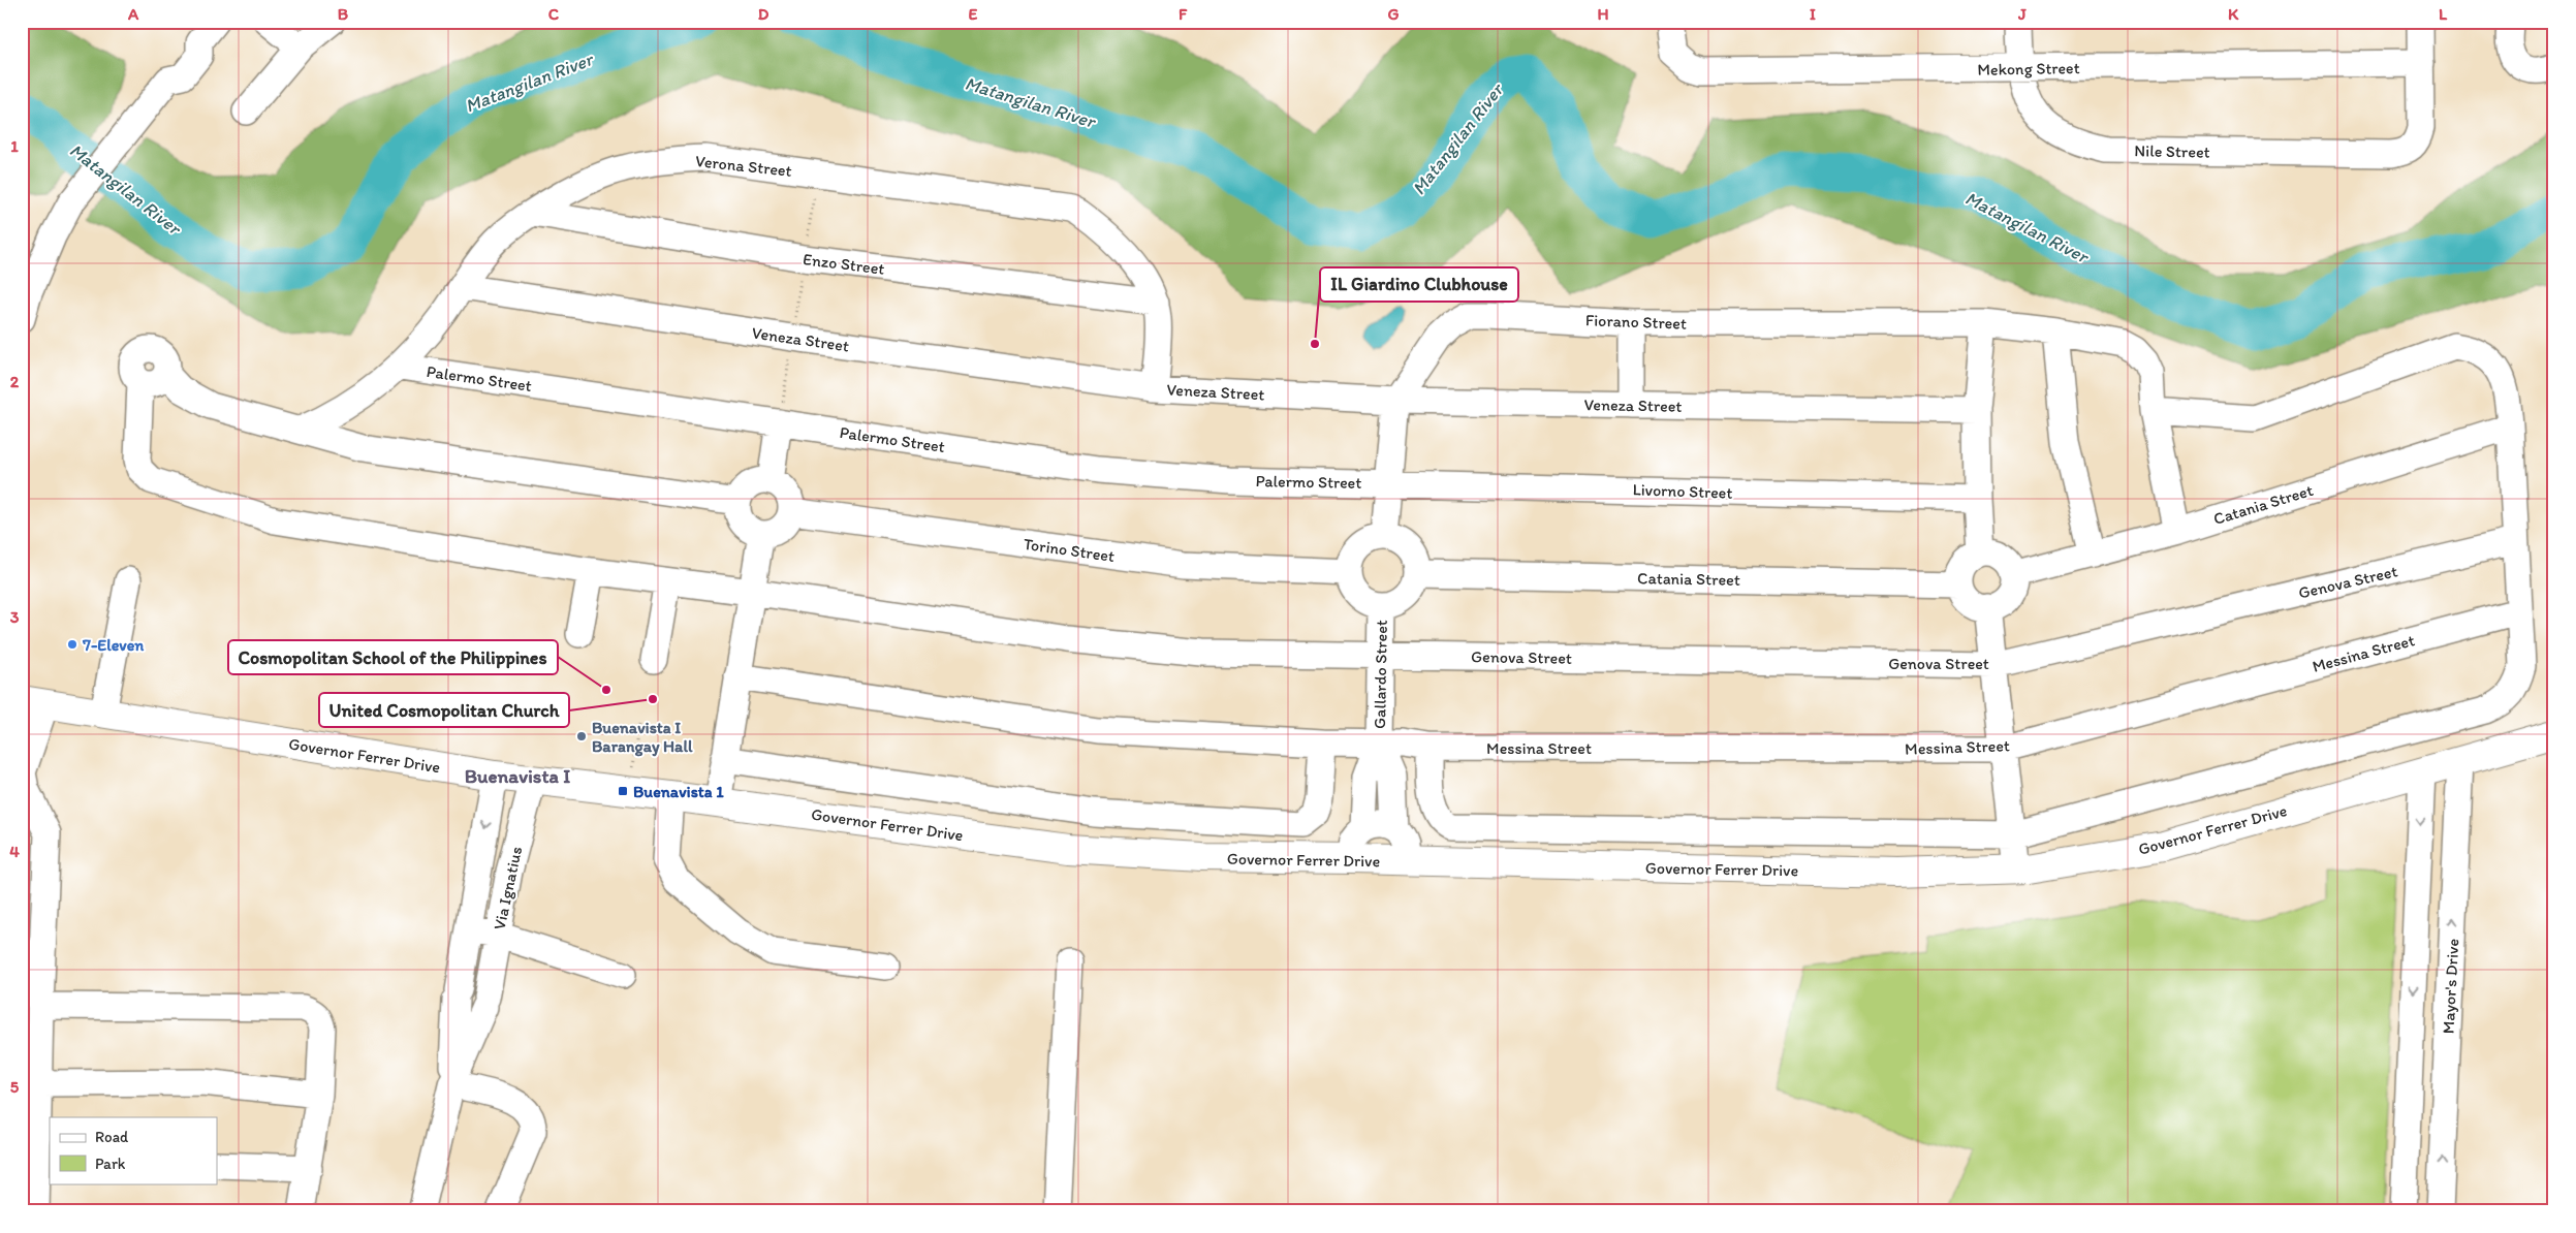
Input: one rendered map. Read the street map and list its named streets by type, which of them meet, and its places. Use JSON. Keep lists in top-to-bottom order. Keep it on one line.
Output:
{"streets":{"main road":["Governor Ferrer Drive"],"street":["Mekong Street","Nile Street","Verona Street","Enzo Street","Fiorano Street","Veneza Street","Palermo Street","Livorno Street","Catania Street","Torino Street","Genova Street","Messina Street","Gallardo Street","Via Ignatius","Mayor's Drive"]},"crossings":[["Mekong Street","Nile Street"],["Verona Street","Enzo Street"],["Verona Street","Veneza Street"],["Verona Street","Palermo Street"],["Verona Street","Genova Street"],["Fiorano Street","Veneza Street"],["Fiorano Street","Palermo Street"],["Fiorano Street","Livorno Street"],["Fiorano Street","Catania Street"],["Fiorano Street","Torino Street"],["Fiorano Street","Gallardo Street"],["Palermo Street","Livorno Street"],["Catania Street","Torino Street"],["Catania Street","Gallardo Street"],["Torino Street","Gallardo Street"],["Genova Street","Gallardo Street"],["Messina Street","Gallardo Street"],["Governor Ferrer Drive","Via Ignatius"],["Governor Ferrer Drive","Mayor's Drive"]],"districts":["Buenavista I"],"water":["Matangilan River"],"places":{"other":["IL Giardino Clubhouse","7-Eleven","Cosmopolitan School of the Philippines","United Cosmopolitan Church","Buenavista I Barangay Hall"],"transit":["Buenavista 1"]},"legend":["Road","Park"],"grid":{"columns":["A","B","C","D","E","F","G","H","I","J","K","L"],"rows":["1","2","3","4","5"]}}
